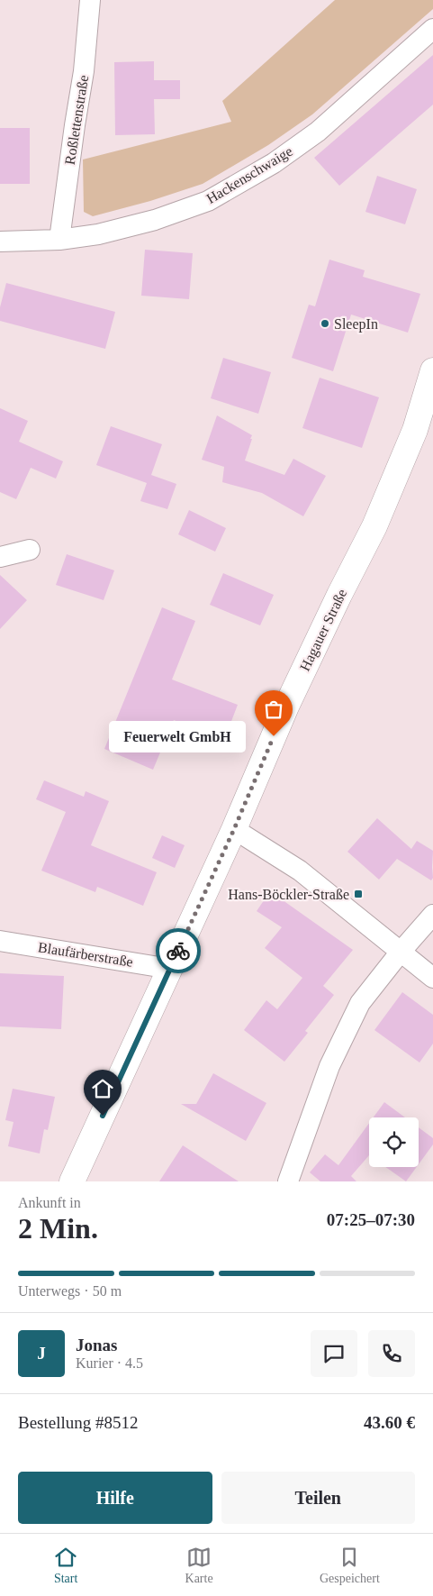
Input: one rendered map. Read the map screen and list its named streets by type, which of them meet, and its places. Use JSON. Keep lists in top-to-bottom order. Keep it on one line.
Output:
{"streets":{"street":["Roßlettenstraße","Hackenschwaige","Hagauer Straße","Blaufärberstraße"]},"crossings":[["Roßlettenstraße","Hackenschwaige"],["Hagauer Straße","Blaufärberstraße"]],"places":{"other":["SleepIn","Feuerwelt GmbH"],"transit":["Hans-Böckler-Straße"]},"page":{"bubble":"Feuerwelt GmbH","heading":["2 Min.","Ankunft in","07:25–07:30"],"panel":["Jonas","Kurier · 4.5","Bestellung #8512","43.60 €"],"bar":"Unterwegs · 50 m","round":"J","buttons":["Hilfe","Teilen"],"tabs":["Start","Karte","Gespeichert"]}}
